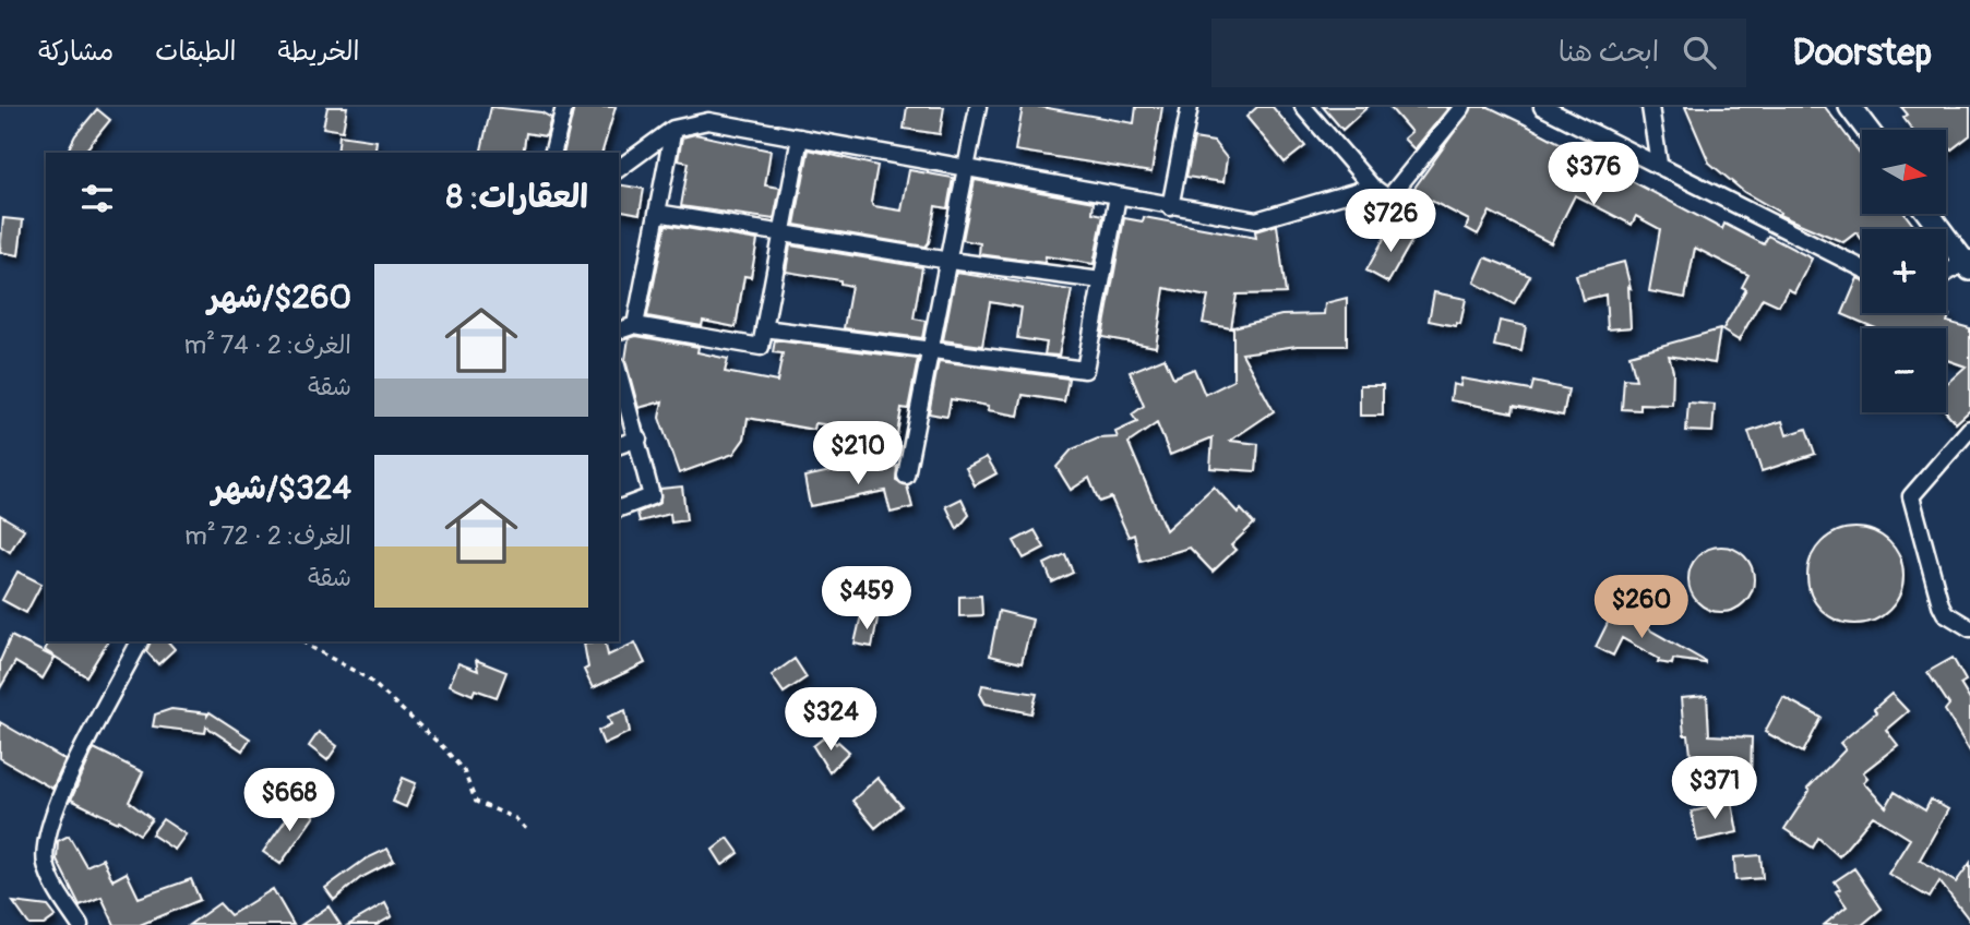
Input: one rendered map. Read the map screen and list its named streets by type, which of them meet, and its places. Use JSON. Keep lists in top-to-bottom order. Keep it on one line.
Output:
{"north":"right","page":{"header":"Doorstep","search":"ابحث هنا","nav":["الخريطة","الطبقات","مشاركة"],"map_buttons":["+","−"],"price":["$376","$726","$210","$459","$260","$324","$371","$668"],"heading":"العقارات: 8","list":[{"name":"$260/شهر","note":"الغرف: 2 · 74 m² · شقة"},{"name":"$324/شهر","note":"الغرف: 2 · 72 m² · شقة"}]}}
